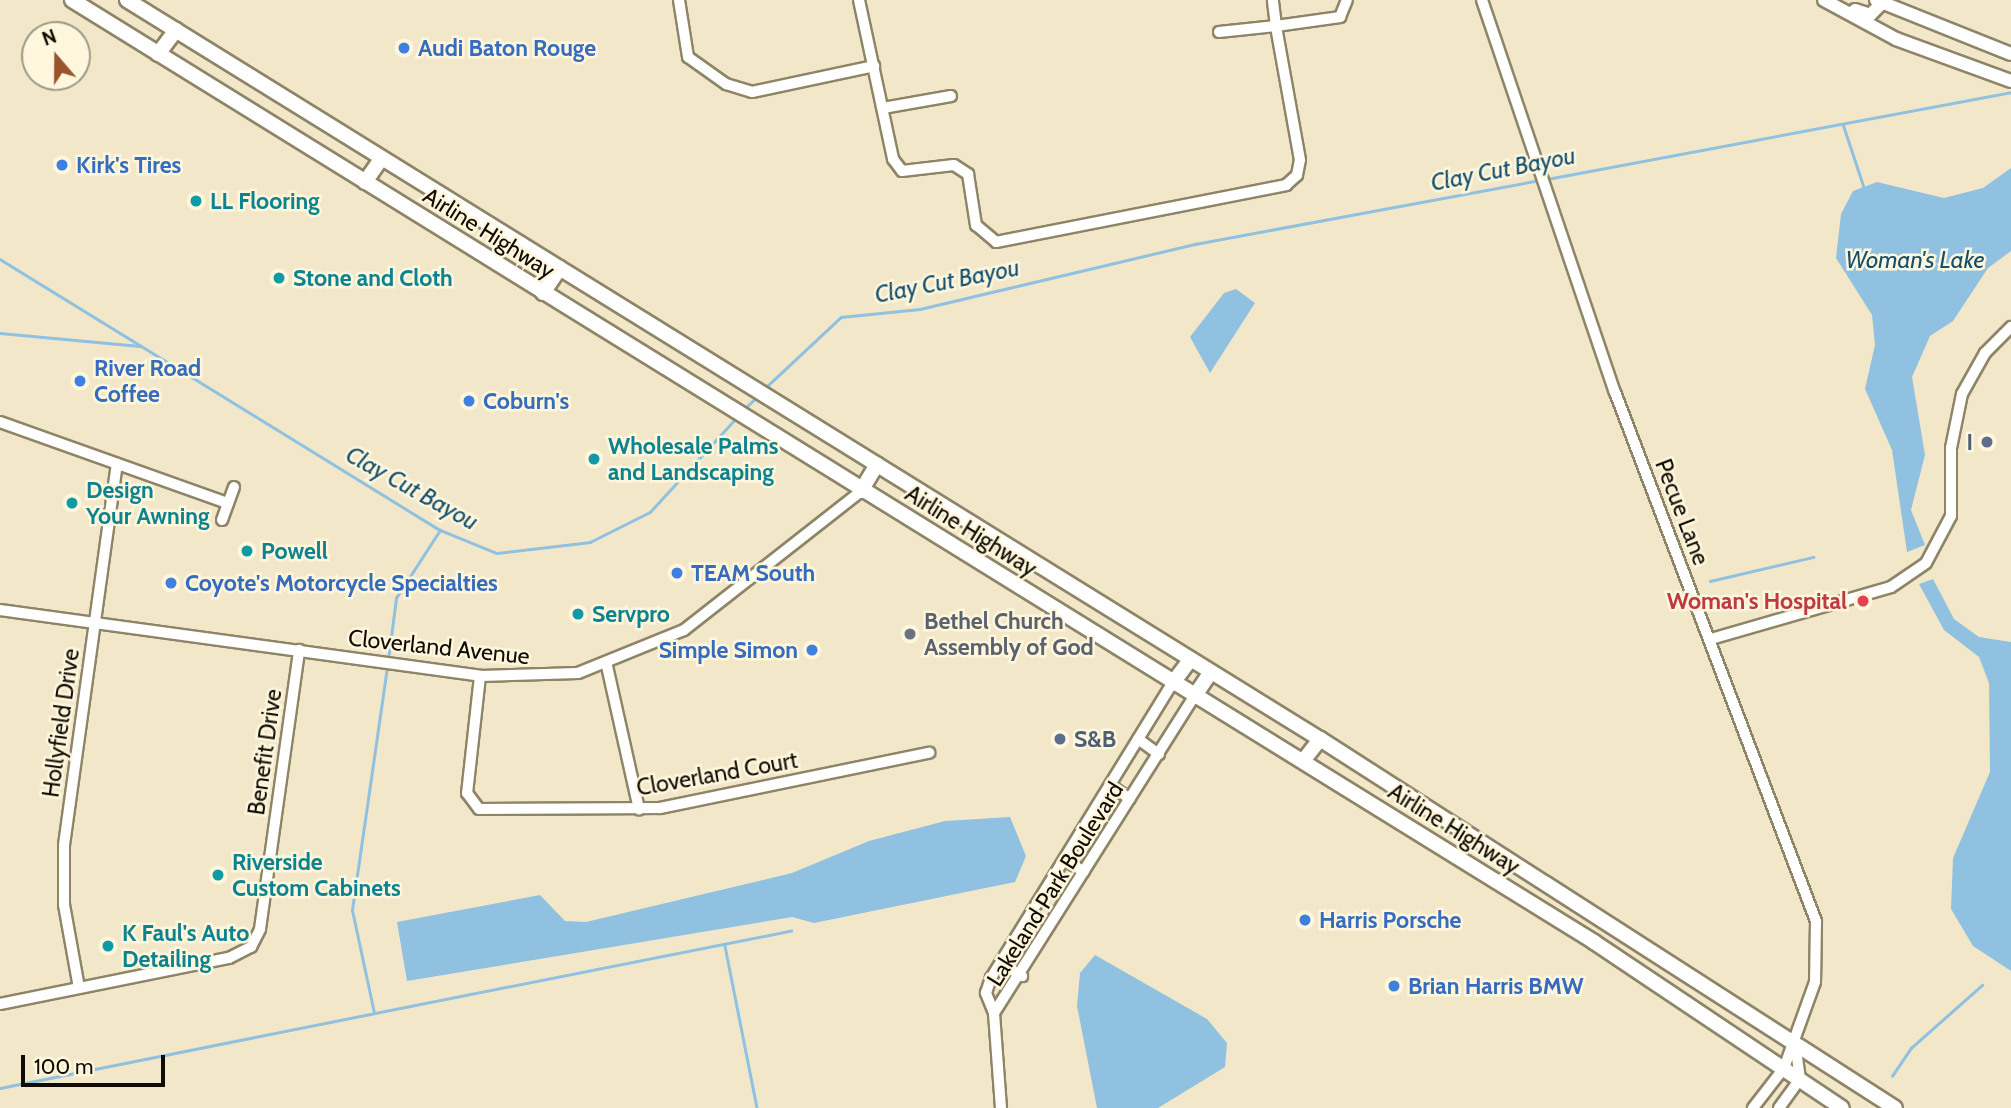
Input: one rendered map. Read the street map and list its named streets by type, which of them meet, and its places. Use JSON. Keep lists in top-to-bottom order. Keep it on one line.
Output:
{"streets":{"highway":["Airline Highway"],"street":["Pecue Lane","Cloverland Avenue","Hollyfield Drive","Benefit Drive","Cloverland Court","Lakeland Park Boulevard"]},"crossings":[["Airline Highway","Pecue Lane"],["Airline Highway","Cloverland Avenue"],["Airline Highway","Lakeland Park Boulevard"],["Cloverland Avenue","Hollyfield Drive"],["Cloverland Avenue","Benefit Drive"],["Cloverland Avenue","Cloverland Court"],["Hollyfield Drive","Benefit Drive"]],"water":["Clay Cut Bayou","Woman's Lake"],"places":["Audi Baton Rouge","Kirk's Tires","LL Flooring","Stone and Cloth","River Road Coffee","Coburn's","I","Wholesale Palms and Landscaping","Design Your Awning","Powell","TEAM South","Coyote's Motorcycle Specialties","Woman's Hospital","Servpro","Bethel Church Assembly of God","Simple Simon","S&B","Riverside Custom Cabinets","Harris Porsche","K Faul's Auto Detailing","Brian Harris BMW"],"scale_bar":"100 m","north":"top"}
